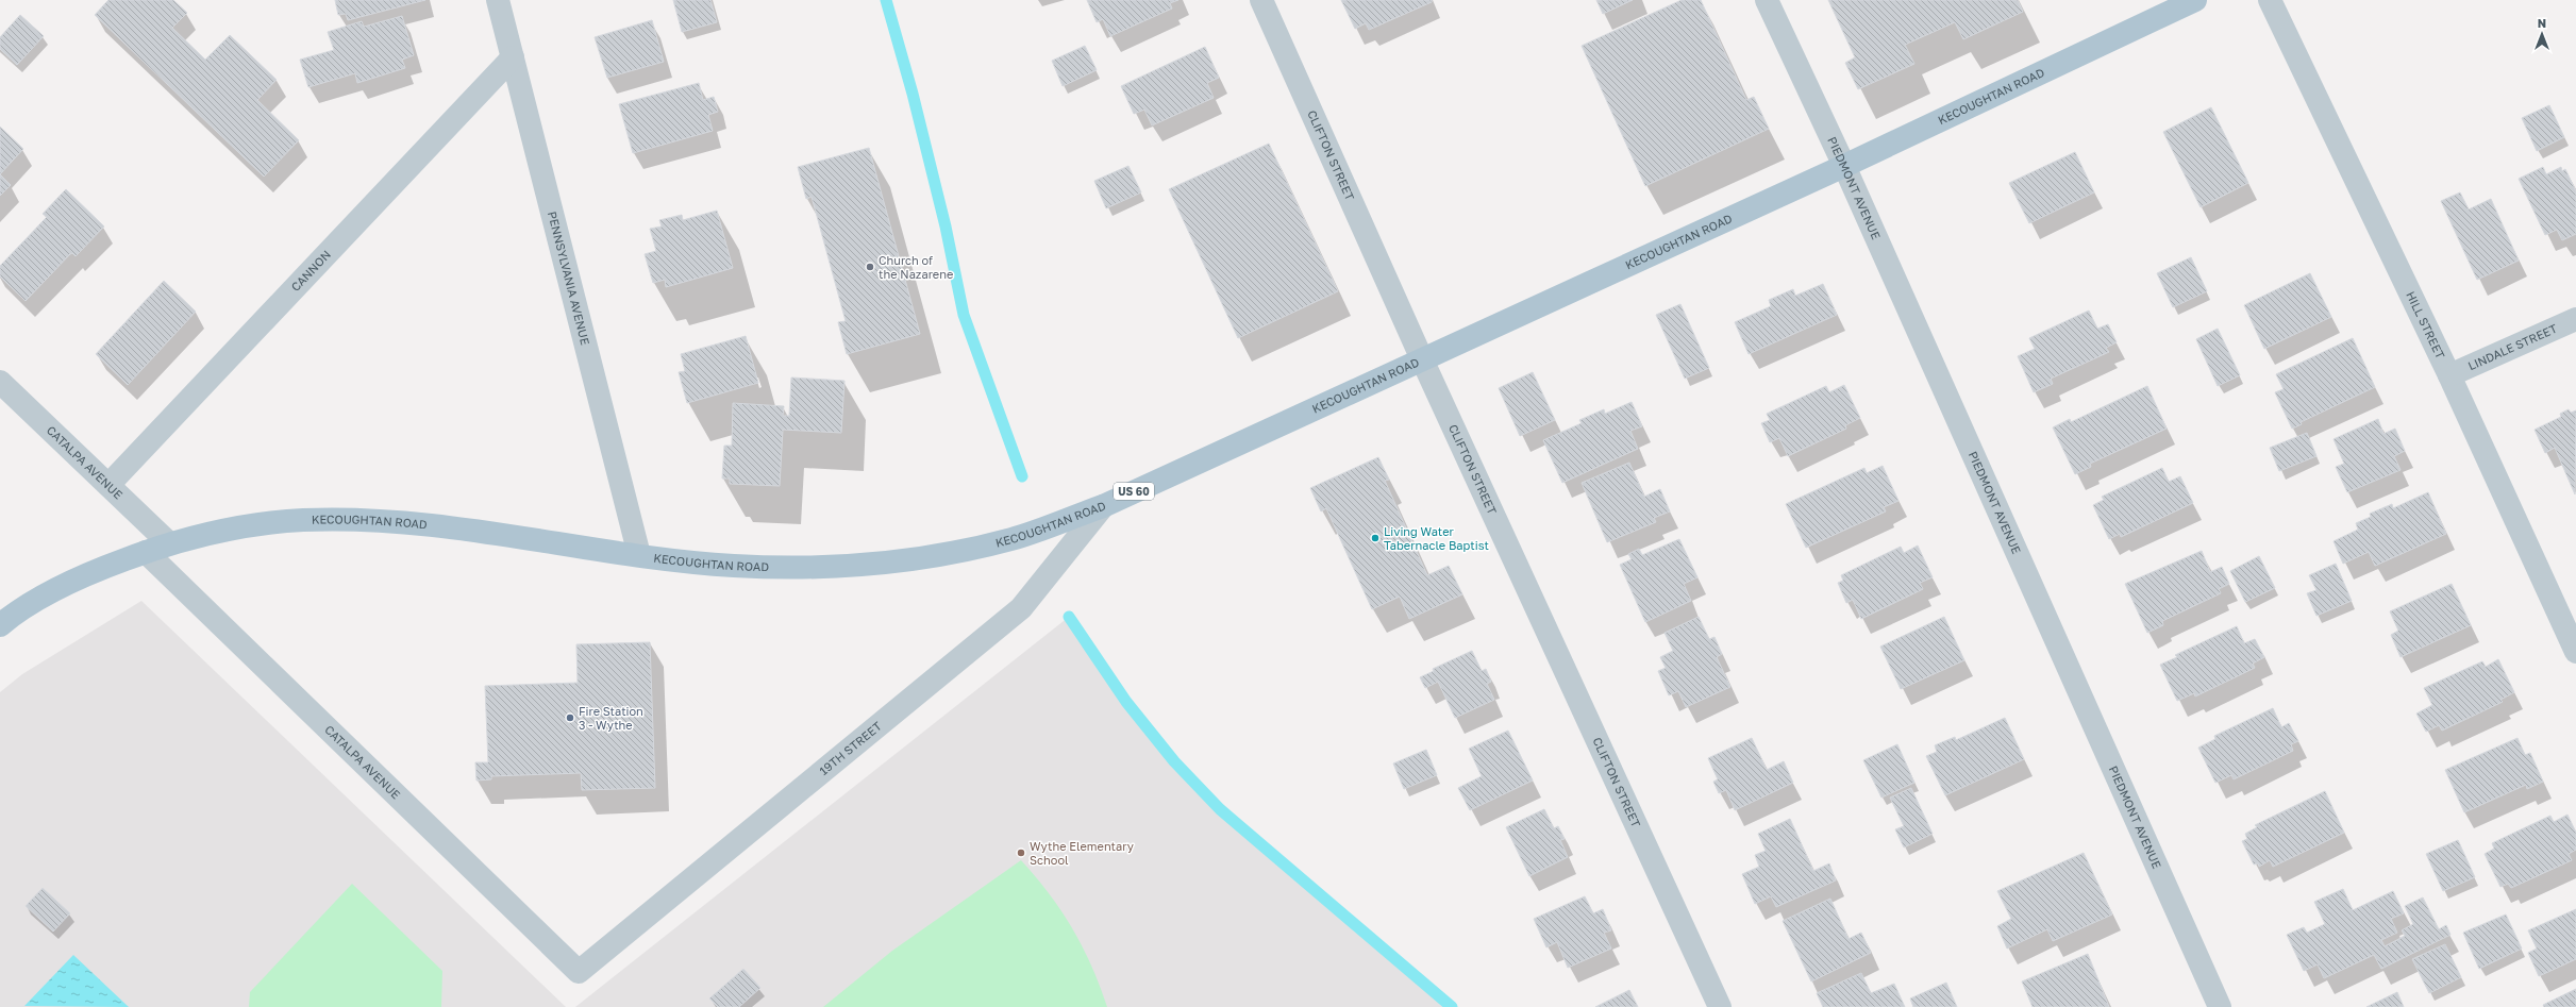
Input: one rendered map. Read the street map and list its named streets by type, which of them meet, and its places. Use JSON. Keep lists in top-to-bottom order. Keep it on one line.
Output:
{"streets":{"main road":["KECOUGHTAN ROAD","US 60"],"street":["CLIFTON STREET","PIEDMONT AVENUE","CANNON","PENNSYLVANIA AVENUE","HILL STREET","LINDALE STREET","CATALPA AVENUE","19TH STREET"]},"crossings":[["KECOUGHTAN ROAD","CLIFTON STREET"],["KECOUGHTAN ROAD","PIEDMONT AVENUE"],["KECOUGHTAN ROAD","PENNSYLVANIA AVENUE"],["KECOUGHTAN ROAD","CATALPA AVENUE"],["KECOUGHTAN ROAD","19TH STREET"],["CANNON","PENNSYLVANIA AVENUE"],["CANNON","CATALPA AVENUE"],["HILL STREET","LINDALE STREET"],["CATALPA AVENUE","19TH STREET"]],"places":["Church of the Nazarene","Living Water Tabernacle Baptist","Fire Station 3 - Wythe","Wythe Elementary School"],"north":"top"}
